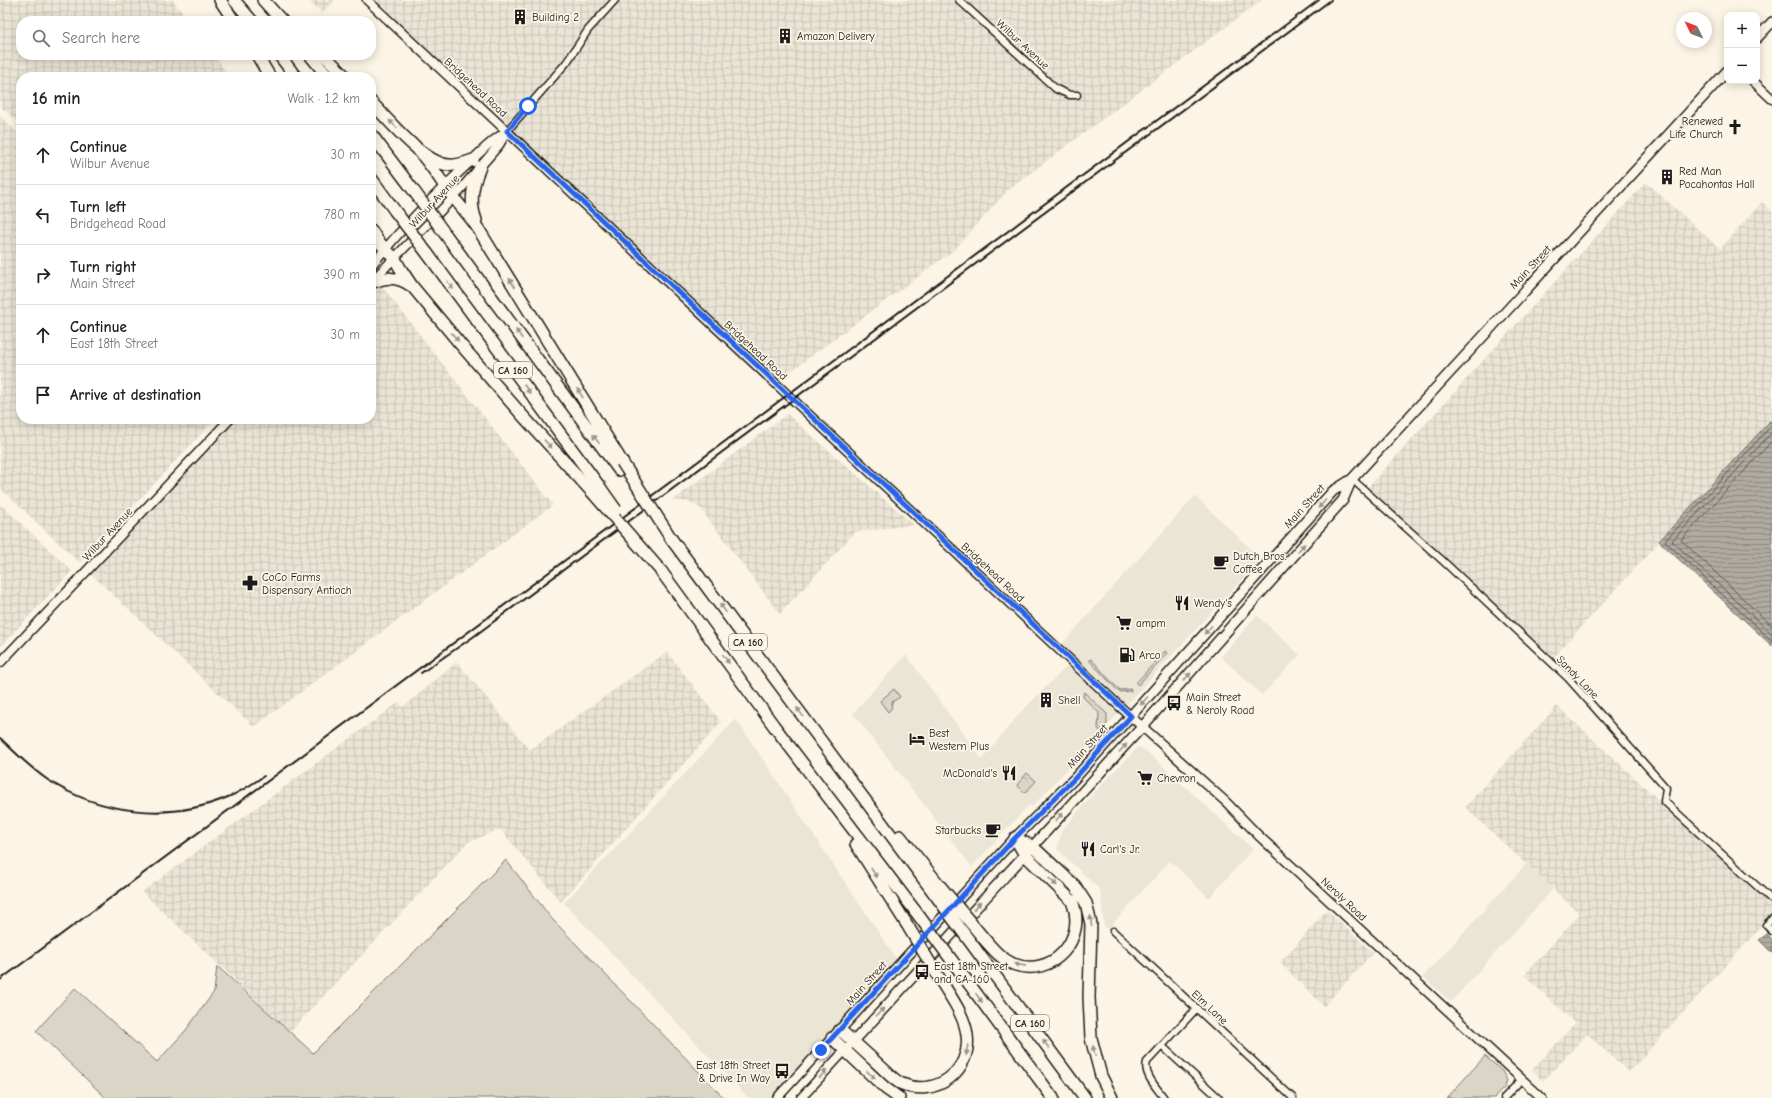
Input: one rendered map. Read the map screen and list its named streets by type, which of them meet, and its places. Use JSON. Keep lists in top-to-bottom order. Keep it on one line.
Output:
{"streets":{"highway":["CA 160"],"main road":["Main Street"],"street":["Wilbur Avenue","Bridgehead Road","Sandy Lane","Neroly Road","Elm Lane"]},"crossings":[["Wilbur Avenue","Bridgehead Road"],["Bridgehead Road","Main Street"],["Bridgehead Road","Neroly Road"],["Main Street","Sandy Lane"],["Main Street","Neroly Road"]],"places":{"building":["Building 2","Amazon Delivery","Red Man Pocahontas Hall","Shell"],"church":["Renewed Life Church"],"cafe":["Dutch Bros. Coffee","Starbucks"],"pharmacy":["CoCo Farms Dispensary Antioch"],"restaurant":["Wendy's","McDonald's","Carl's Jr."],"supermarket":["ampm","Chevron"],"fuel station":["Arco"],"bus stop":["Main Street & Neroly Road","East 18th Street and CA-160","East 18th Street & Drive In Way"],"hotel":["Best Western Plus"]},"north":"top left","page":{"map_buttons":["+","−"],"search":"Search here","heading":["16 min","Walk · 1.2 km"],"list":[["Continue","Wilbur Avenue","30 m"],["Turn left","Bridgehead Road","780 m"],["Turn right","Main Street","390 m"],["Continue","East 18th Street","30 m"],"Arrive at destination"]}}
